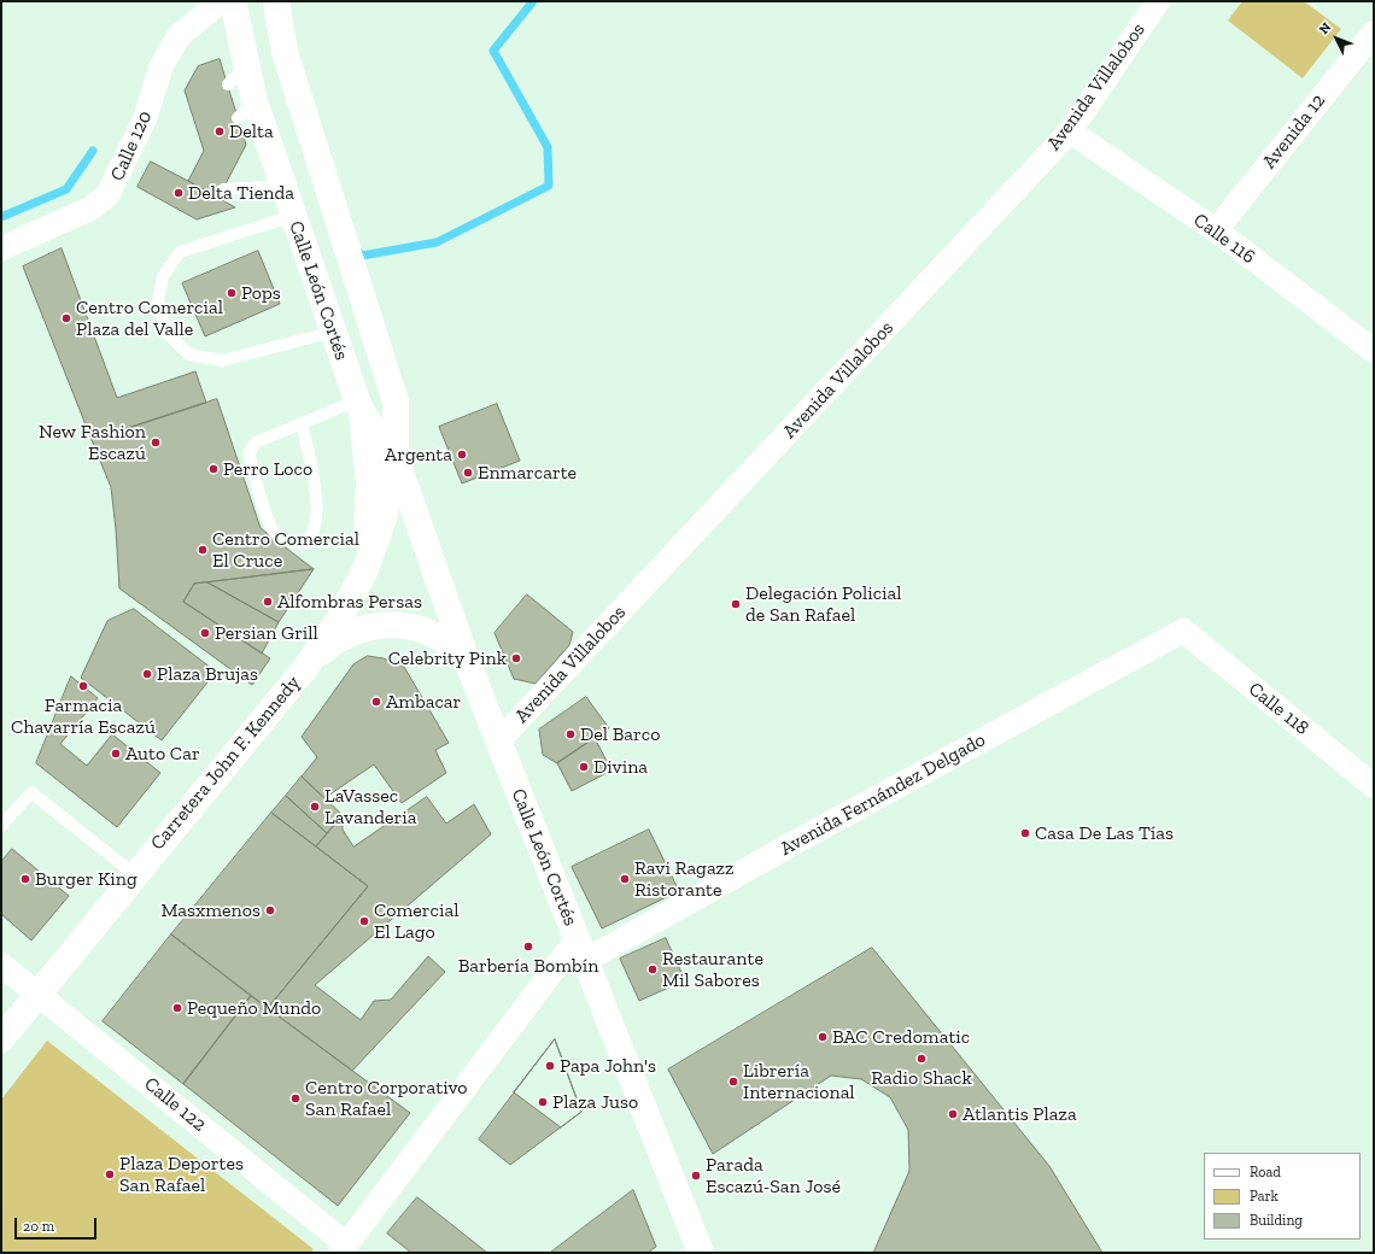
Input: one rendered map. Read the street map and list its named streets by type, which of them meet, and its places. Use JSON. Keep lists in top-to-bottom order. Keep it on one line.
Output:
{"streets":{"main road":["Calle León Cortés","Carretera John F. Kennedy"],"street":["Avenida Villalobos","Avenida 12","Calle 120","Calle 116","Calle 118","Avenida Fernández Delgado","Calle 122"]},"crossings":[["Avenida Villalobos","Calle 116"],["Avenida Villalobos","Calle León Cortés"],["Avenida 12","Calle 116"],["Calle León Cortés","Carretera John F. Kennedy"],["Calle León Cortés","Avenida Fernández Delgado"],["Calle 118","Avenida Fernández Delgado"],["Carretera John F. Kennedy","Calle 122"],["Avenida Fernández Delgado","Calle 122"]],"places":["Delta","Delta Tienda","Pops","Centro Comercial Plaza del Valle","New Fashion Escazú","Argenta","Perro Loco","Enmarcarte","Centro Comercial El Cruce","Alfombras Persas","Delegación Policial de San Rafael","Persian Grill","Celebrity Pink","Plaza Brujas","Farmacia Chavarría Escazú","Ambacar","Del Barco","Auto Car","Divina","LaVassec Lavanderia","Casa De Las Tías","Burger King","Ravi Ragazz Ristorante","Masxmenos","Comercial El Lago","Barbería Bombín","Restaurante Mil Sabores","Pequeño Mundo","BAC Credomatic","Radio Shack","Papa John's","Librería Internacional","Centro Corporativo San Rafael","Plaza Juso","Atlantis Plaza","Plaza Deportes San Rafael","Parada Escazú-San José"],"legend":["Road","Park","Building"],"scale_bar":"20 m","north":"top left"}
